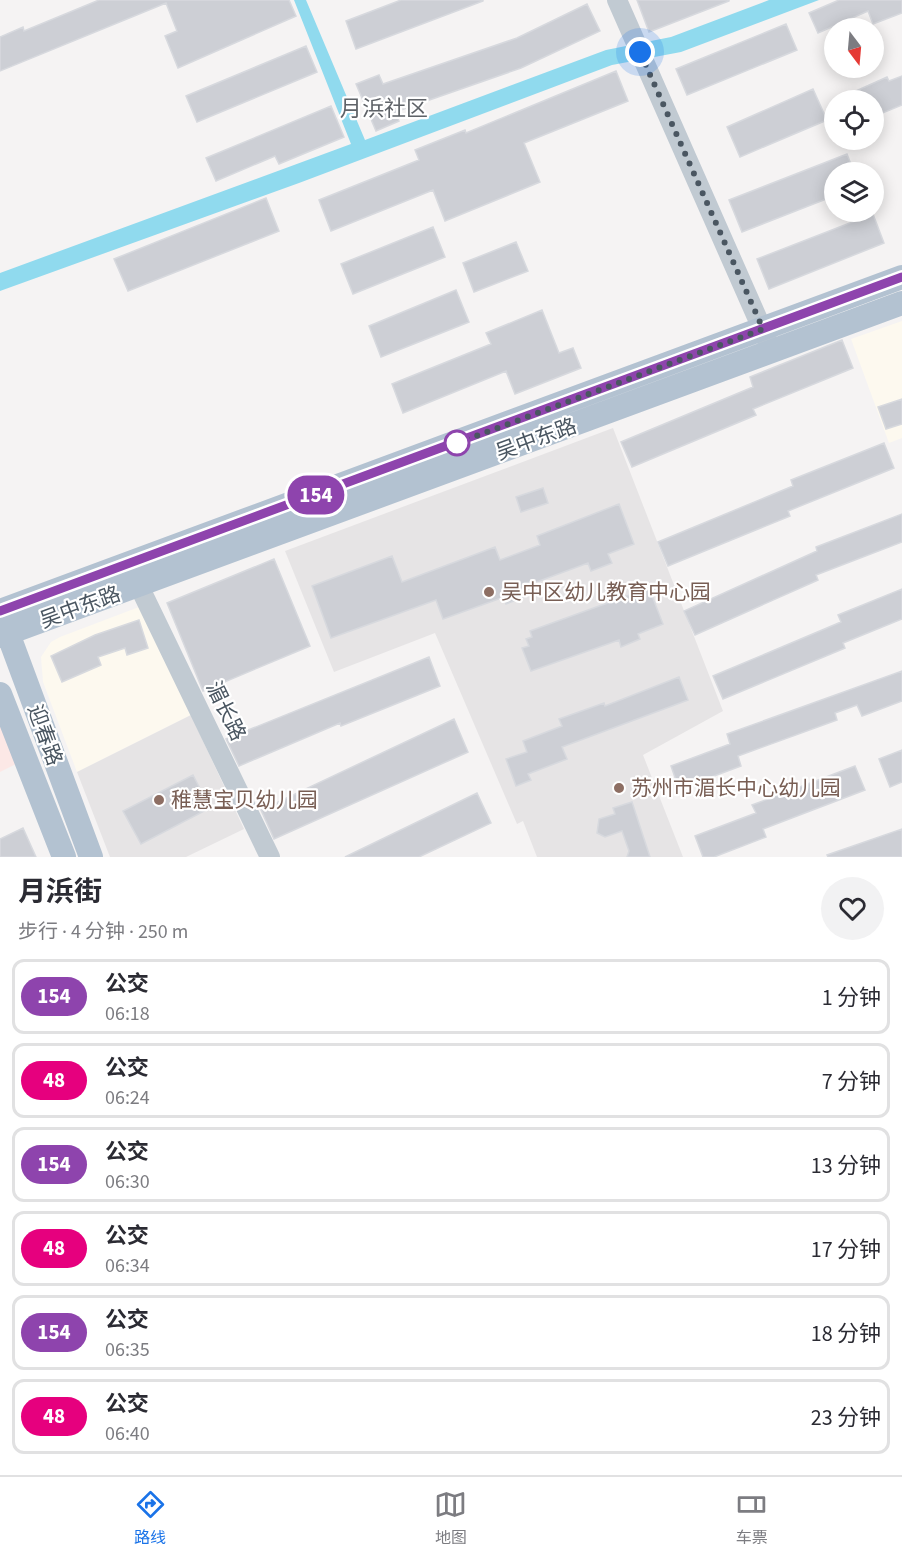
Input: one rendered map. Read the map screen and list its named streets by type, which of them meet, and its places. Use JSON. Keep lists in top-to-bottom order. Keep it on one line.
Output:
{"streets":{"main road":["吴中东路","迎春路"],"street":["湄长路"]},"crossings":[["吴中东路","湄长路"],["吴中东路","迎春路"]],"districts":["月浜社区"],"places":["吴中区幼儿教育中心园","苏州市湄长中心幼儿园","稚慧宝贝幼儿园"],"lines":["bus line 154"],"north":"bottom","page":{"on_map":"154","heading":["月浜街","步行 · 4 分钟 · 250 m"],"list":[{"mark":"154","name":"公交","note":"06:18","value":"1 分钟"},{"mark":"48","name":"公交","note":"06:24","value":"7 分钟"},{"mark":"154","name":"公交","note":"06:30","value":"13 分钟"},{"mark":"48","name":"公交","note":"06:34","value":"17 分钟"},{"mark":"154","name":"公交","note":"06:35","value":"18 分钟"},{"mark":"48","name":"公交","note":"06:40","value":"23 分钟"}],"tabs":["路线","地图","车票"]}}
